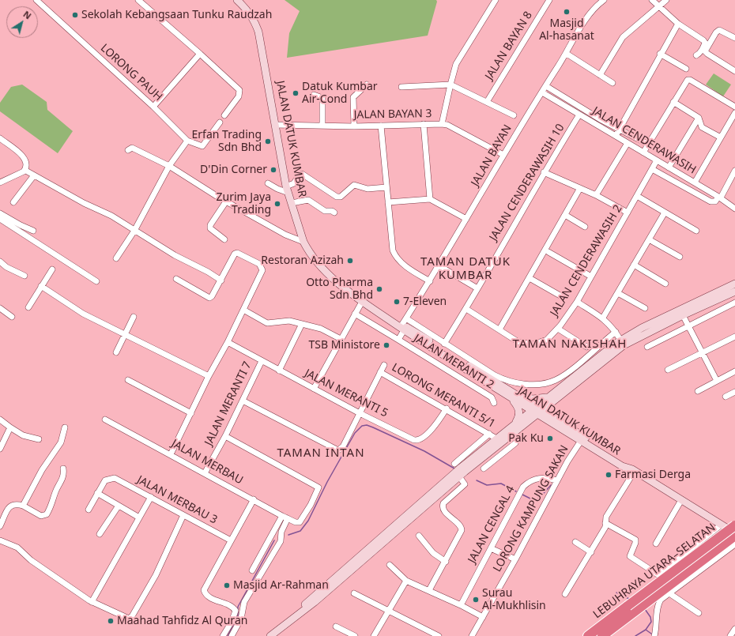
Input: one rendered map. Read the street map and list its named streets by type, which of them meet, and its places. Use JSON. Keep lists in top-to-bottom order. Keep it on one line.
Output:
{"streets":{"highway":["LEBUHRAYA UTARA–SELATAN"],"main road":["JALAN DATUK KUMBAR"],"street":["JALAN BAYAN 8","LORONG PAUH","JALAN BAYAN 3","JALAN CENDERAWASIH","JALAN BAYAN","JALAN CENDERAWASIH 10","JALAN CENDERAWASIH 2","JALAN MERANTI 2","JALAN MERANTI 5","LORONG MERANTI 5/1","JALAN MERANTI 7","JALAN MERBAU","JALAN MERBAU 3","LORONG KAMPUNG SAKAN","JALAN CENGAL 4"]},"crossings":[["JALAN BAYAN 3","JALAN DATUK KUMBAR"],["JALAN BAYAN 3","JALAN BAYAN"],["JALAN DATUK KUMBAR","JALAN BAYAN"],["JALAN DATUK KUMBAR","LORONG KAMPUNG SAKAN"],["JALAN CENDERAWASIH","JALAN BAYAN"],["JALAN CENDERAWASIH","JALAN CENDERAWASIH 10"],["JALAN CENDERAWASIH","JALAN CENDERAWASIH 2"],["JALAN BAYAN","JALAN MERANTI 2"],["JALAN CENDERAWASIH 10","JALAN CENDERAWASIH 2"],["JALAN MERANTI 5","LORONG MERANTI 5/1"],["JALAN MERANTI 5","JALAN MERANTI 7"],["LORONG MERANTI 5/1","JALAN MERANTI 7"],["JALAN MERANTI 7","JALAN MERBAU"],["LORONG KAMPUNG SAKAN","JALAN CENGAL 4"]],"districts":["TAMAN DATUK KUMBAR","TAMAN NAKISHAH","TAMAN INTAN"],"places":["Masjid Al-hasanat","Sekolah Kebangsaan Tunku Raudzah","Datuk Kumbar Air-Cond","Erfan Trading Sdn Bhd","D'Din Corner","Zurim Jaya Trading","Restoran Azizah","Otto Pharma Sdn Bhd","7-Eleven","TSB Ministore","Pak Ku","Farmasi Derga","Masjid Ar-Rahman","Surau Al-Mukhlisin","Maahad Tahfidz Al Quran"],"north":"top right"}
